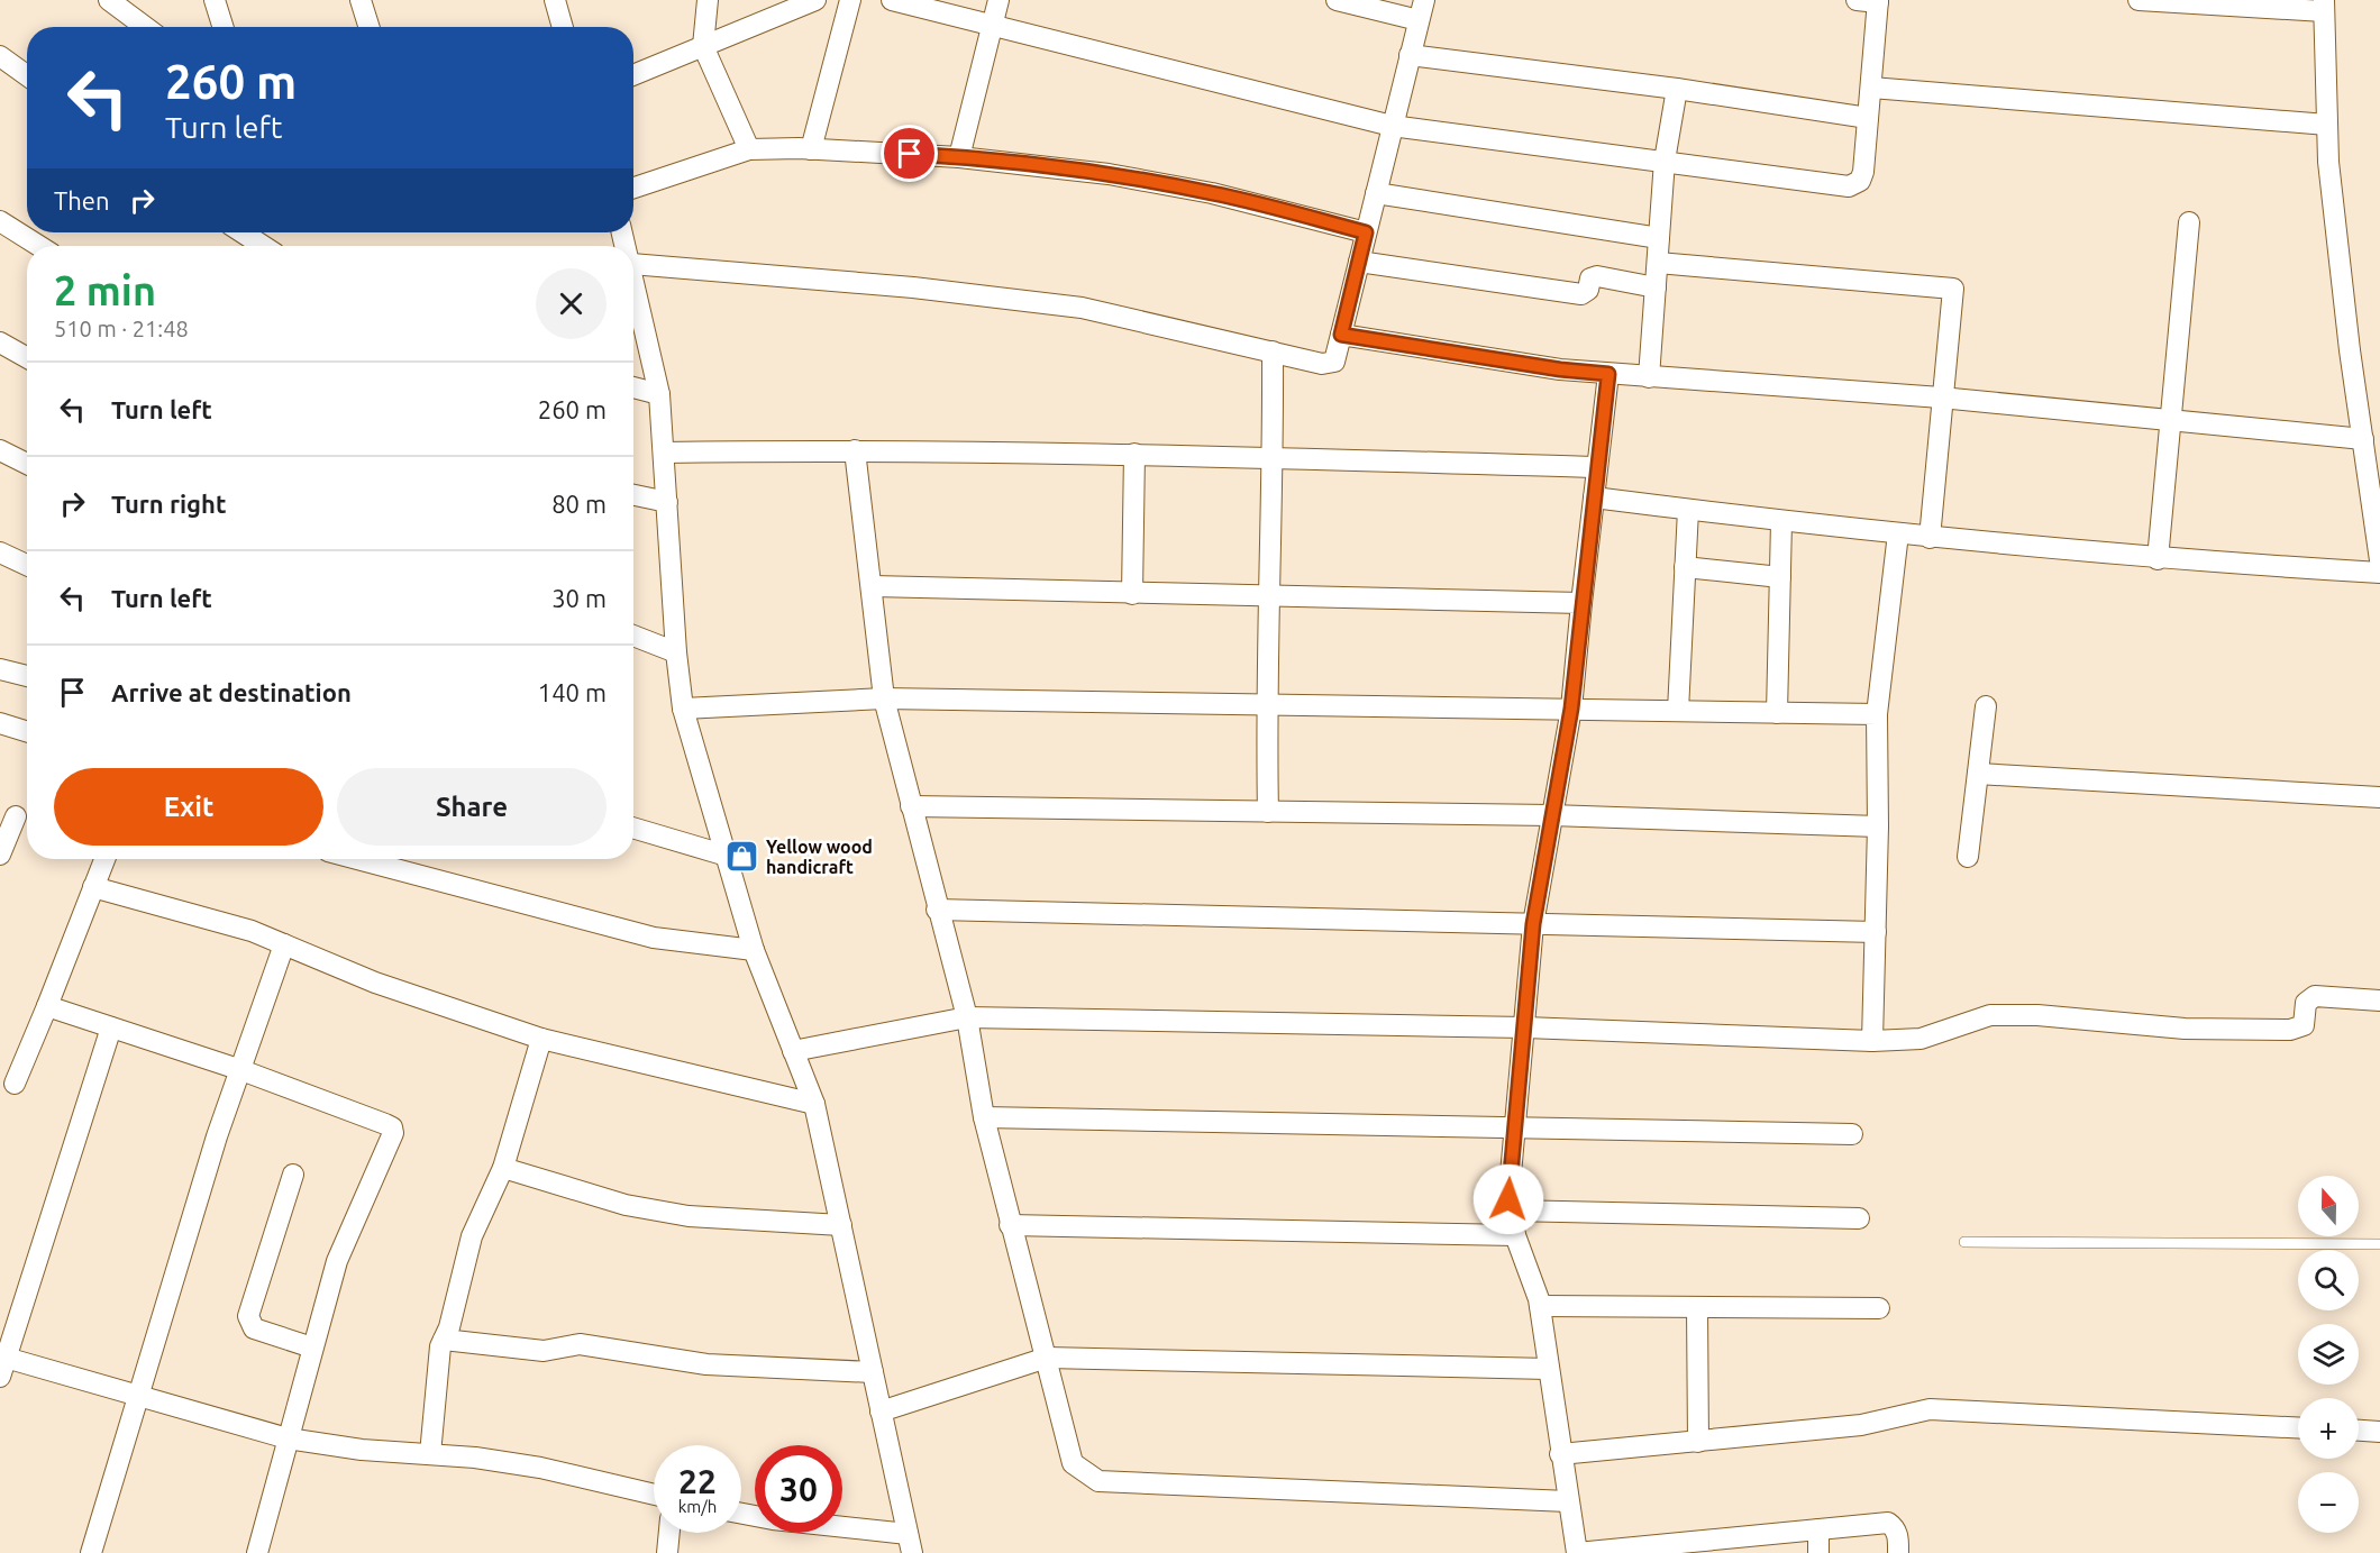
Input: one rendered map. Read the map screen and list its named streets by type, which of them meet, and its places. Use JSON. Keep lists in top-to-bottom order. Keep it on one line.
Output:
{"places":{"shop":["Yellow wood handicraft"]},"north":"top","page":{"turn":["260 m","Turn left"],"then":"Then","heading":["2 min","510 m · 21:48"],"list":[{"name":"Turn left","value":"260 m"},{"name":"Turn right","value":"80 m"},{"name":"Turn left","value":"30 m"},{"name":"Arrive at destination","value":"140 m"}],"buttons":["Exit","Share"],"map_buttons":["+","−"],"speed":"22 km/h","limit":"30"}}
